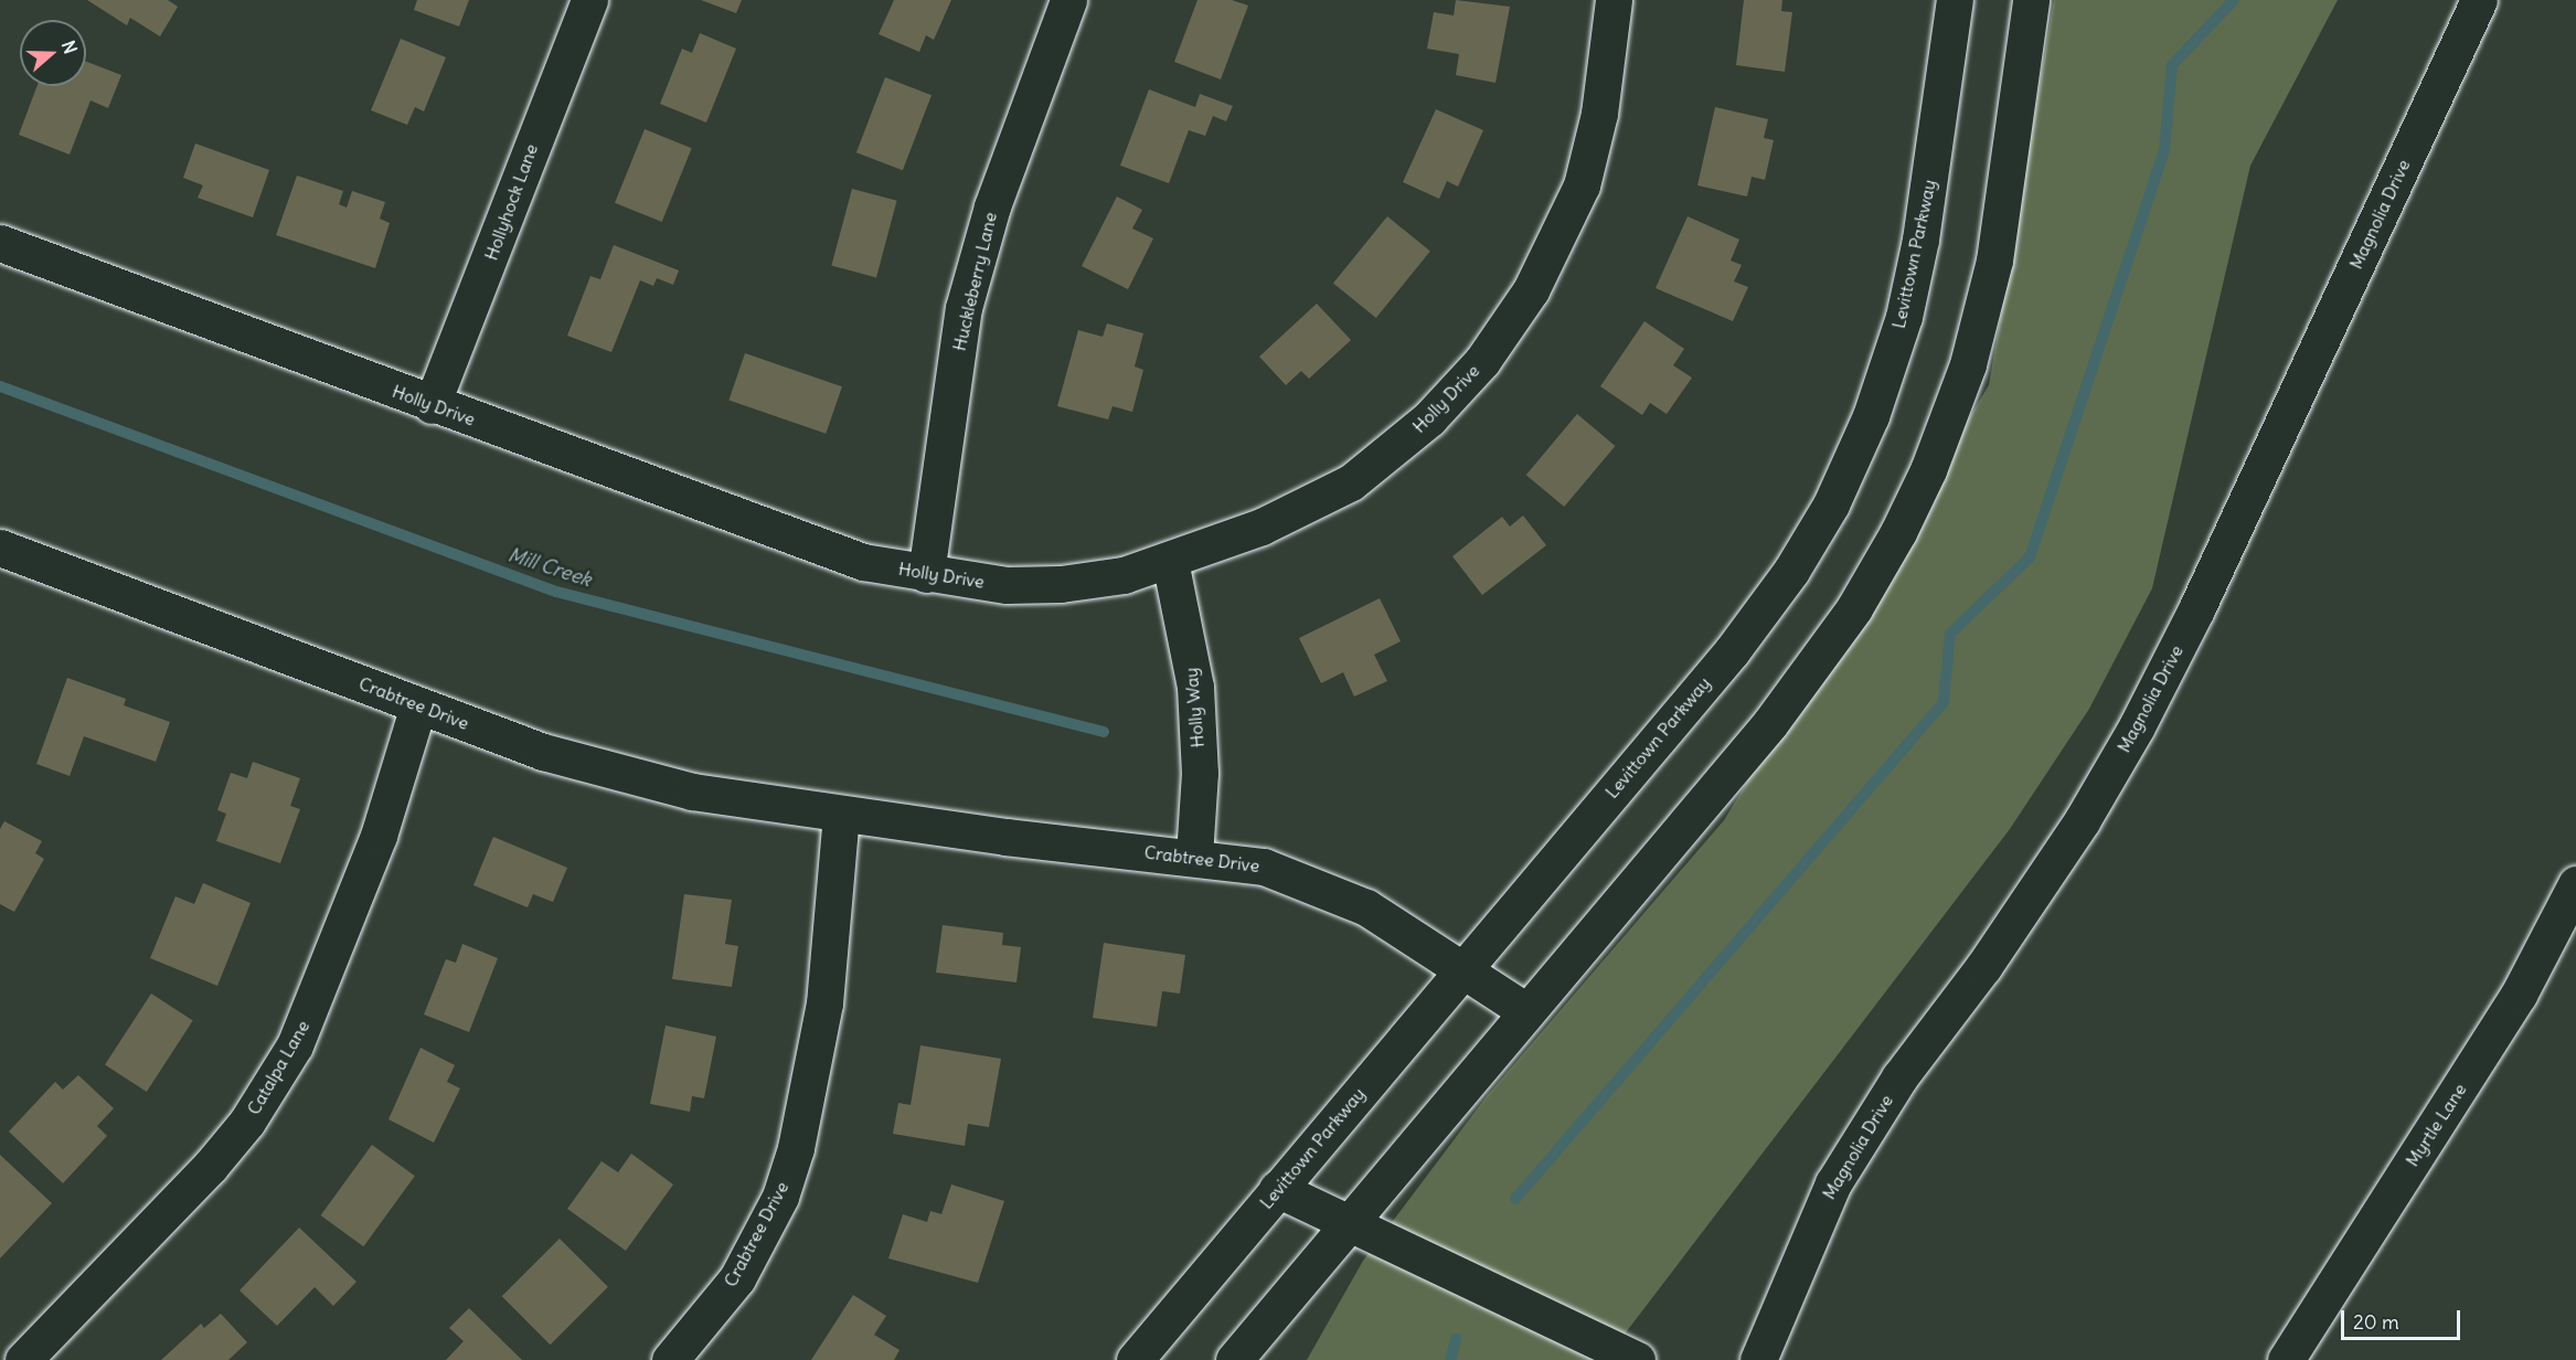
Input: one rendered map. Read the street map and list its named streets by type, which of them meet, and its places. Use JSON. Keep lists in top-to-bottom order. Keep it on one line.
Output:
{"streets":{"street":["Hollyhock Lane","Magnolia Drive","Levittown Parkway","Huckleberry Lane","Holly Drive","Crabtree Drive","Holly Way","Catalpa Lane","Myrtle Lane"]},"crossings":[["Hollyhock Lane","Holly Drive"],["Levittown Parkway","Crabtree Drive"],["Huckleberry Lane","Holly Drive"],["Holly Drive","Holly Way"],["Crabtree Drive","Holly Way"],["Crabtree Drive","Catalpa Lane"]],"water":["Mill Creek"],"scale_bar":"20 m","north":"right"}
